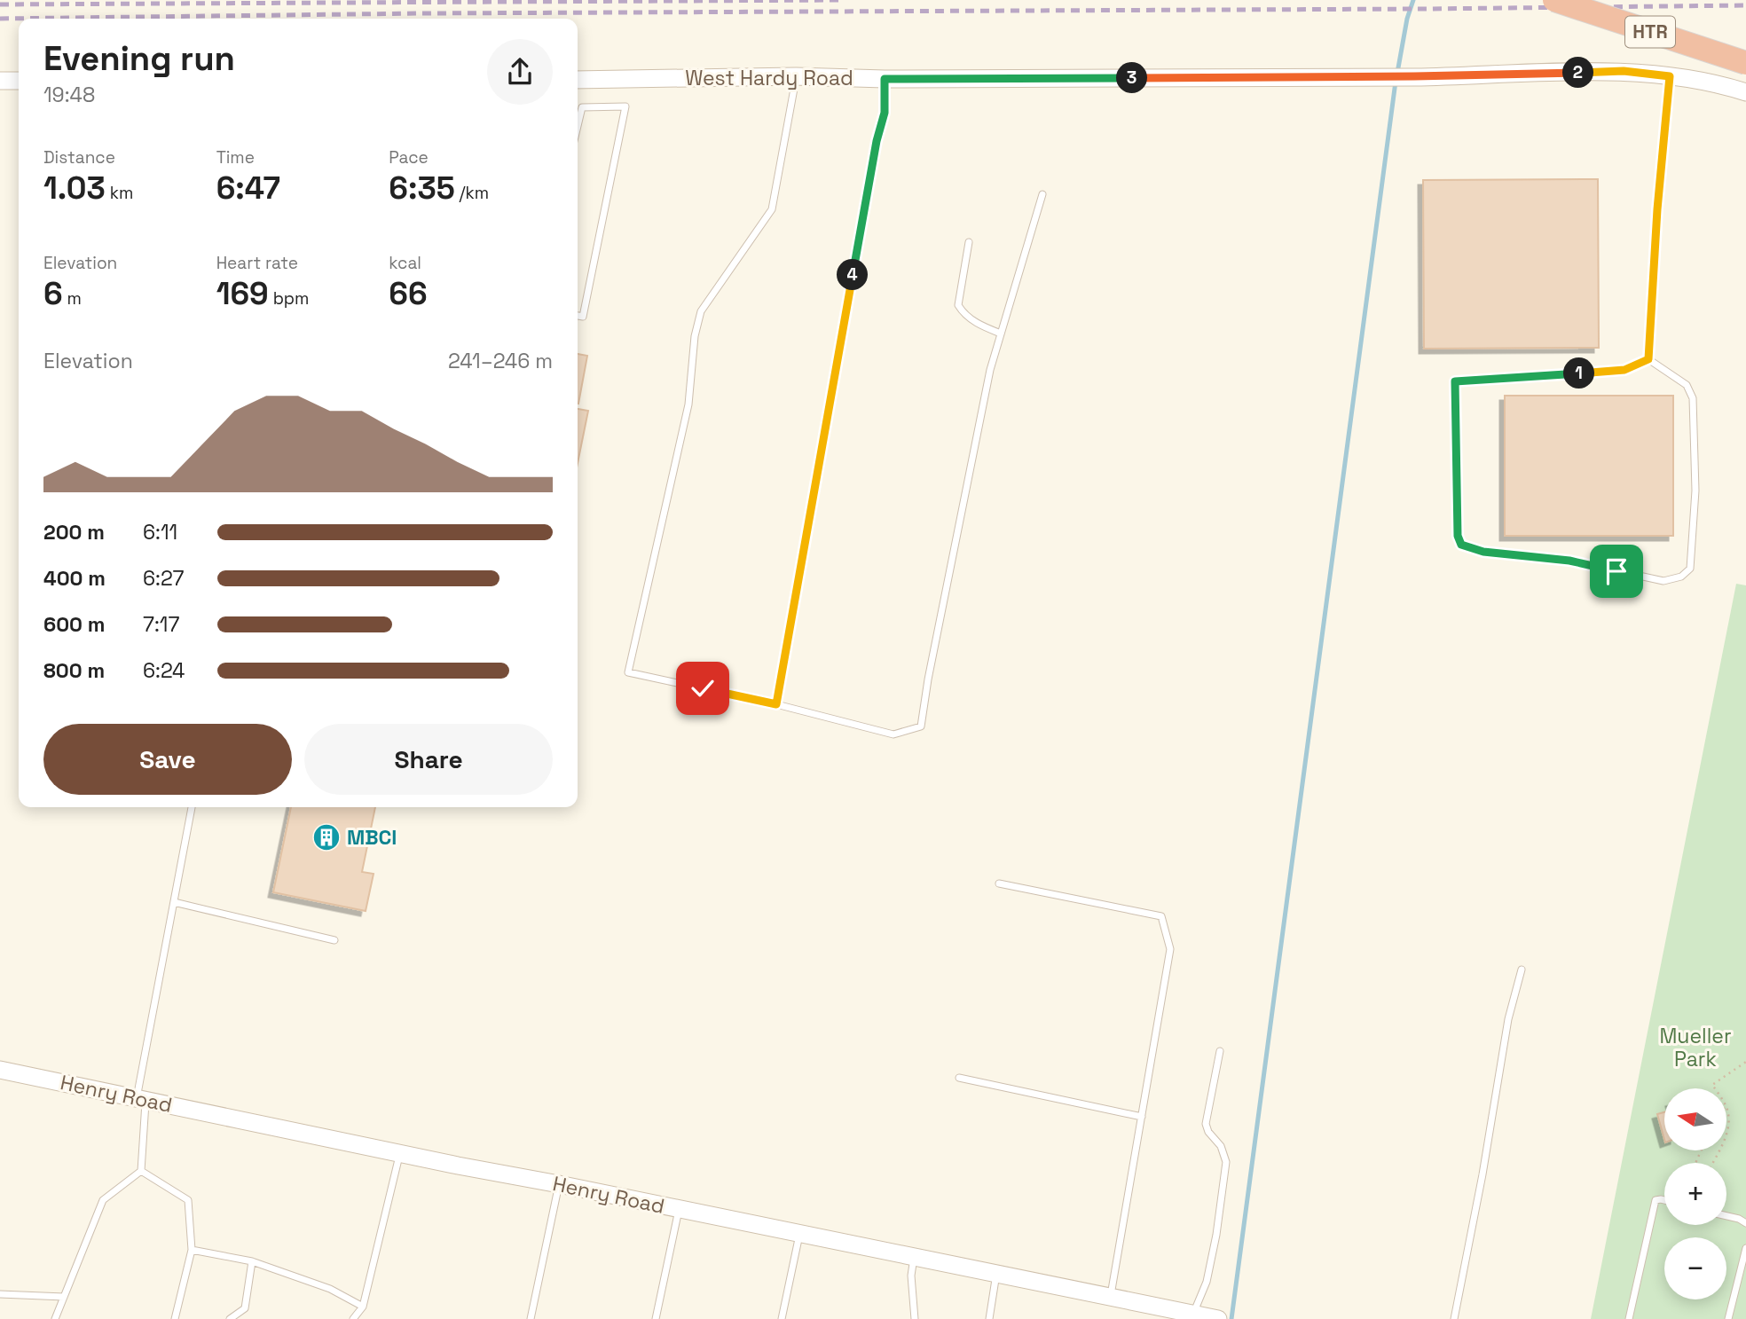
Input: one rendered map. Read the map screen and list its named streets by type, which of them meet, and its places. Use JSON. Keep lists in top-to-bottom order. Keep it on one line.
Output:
{"streets":{"highway":["HTR"],"street":["West Hardy Road","Henry Road"]},"parks":["Mueller Park"],"places":{"building":["MBCI"]},"north":"left","page":{"heading":["Evening run","19:48"],"pins":["2","3","4","1"],"stats":[["Distance","1.03 km"],["Time","6:47"],["Pace","6:35 /km"],["Elevation","6 m"],["Heart rate","169 bpm"],["kcal","66"]],"chart":["Elevation","241–246 m"],"list":[{"name":"200 m","note":"6:11"},{"name":"400 m","note":"6:27"},{"name":"600 m","note":"7:17"},{"name":"800 m","note":"6:24"}],"buttons":["Save","Share"],"map_buttons":["+","−"]}}
